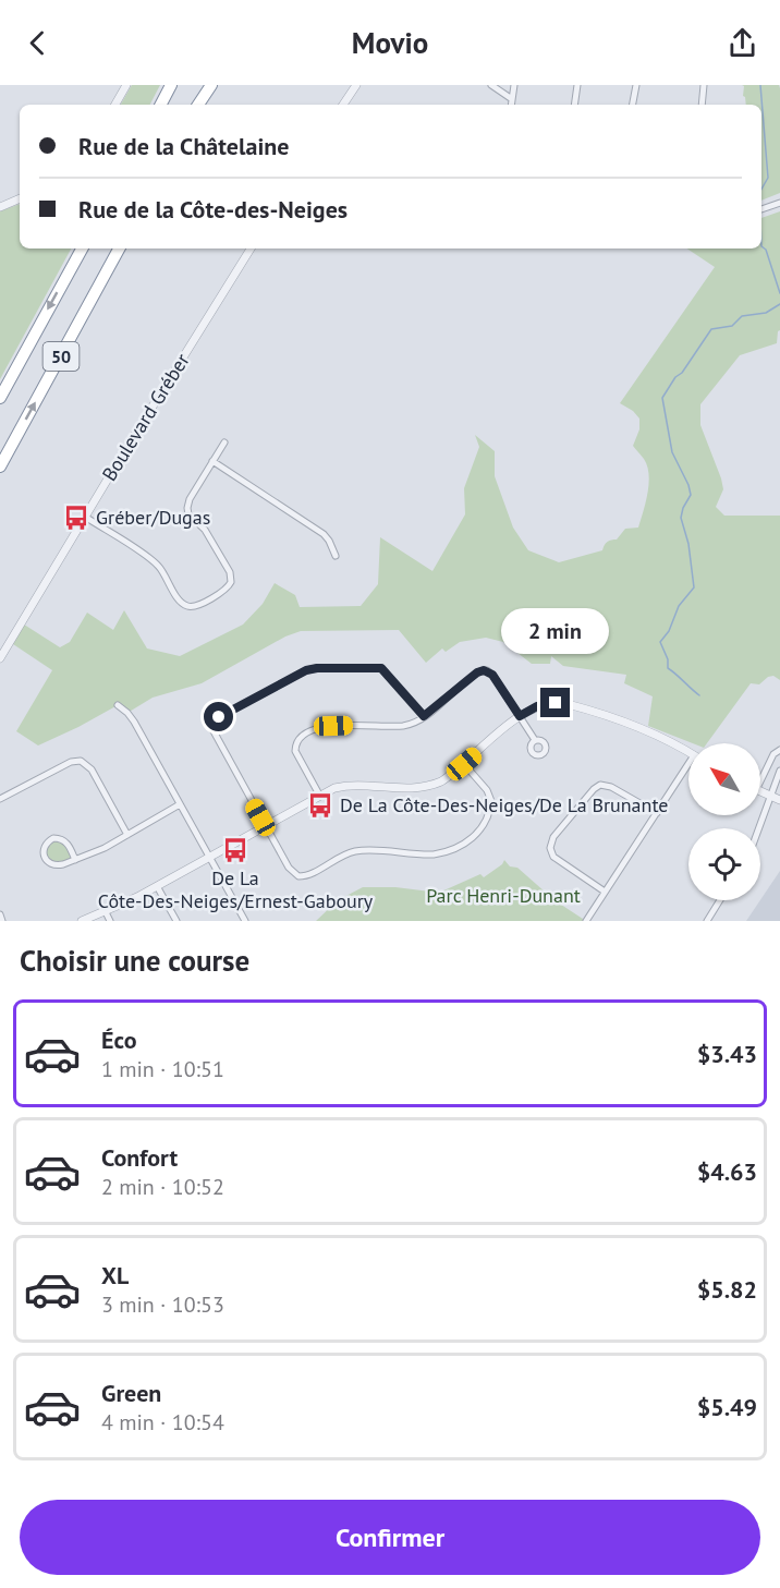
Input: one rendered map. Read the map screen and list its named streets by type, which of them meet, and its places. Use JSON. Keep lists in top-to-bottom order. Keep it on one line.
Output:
{"streets":{"highway":["50"],"street":["Boulevard Gréber"]},"parks":["Parc Henri-Dunant"],"places":{"bus stop":["Gréber/Dugas","De La Côte-Des-Neiges/De La Brunante","De La Côte-Des-Neiges/Ernest-Gaboury"]},"north":"top left","page":{"header":"Movio","banner":["Rue de la Châtelaine","Rue de la Côte-des-Neiges"],"bubble":"2 min","heading":"Choisir une course","list":[{"name":"Éco","note":"1 min · 10:51","value":"$3.43"},{"name":"Confort","note":"2 min · 10:52","value":"$4.63"},{"name":"XL","note":"3 min · 10:53","value":"$5.82"},{"name":"Green","note":"4 min · 10:54","value":"$5.49"}],"buttons":"Confirmer"}}
